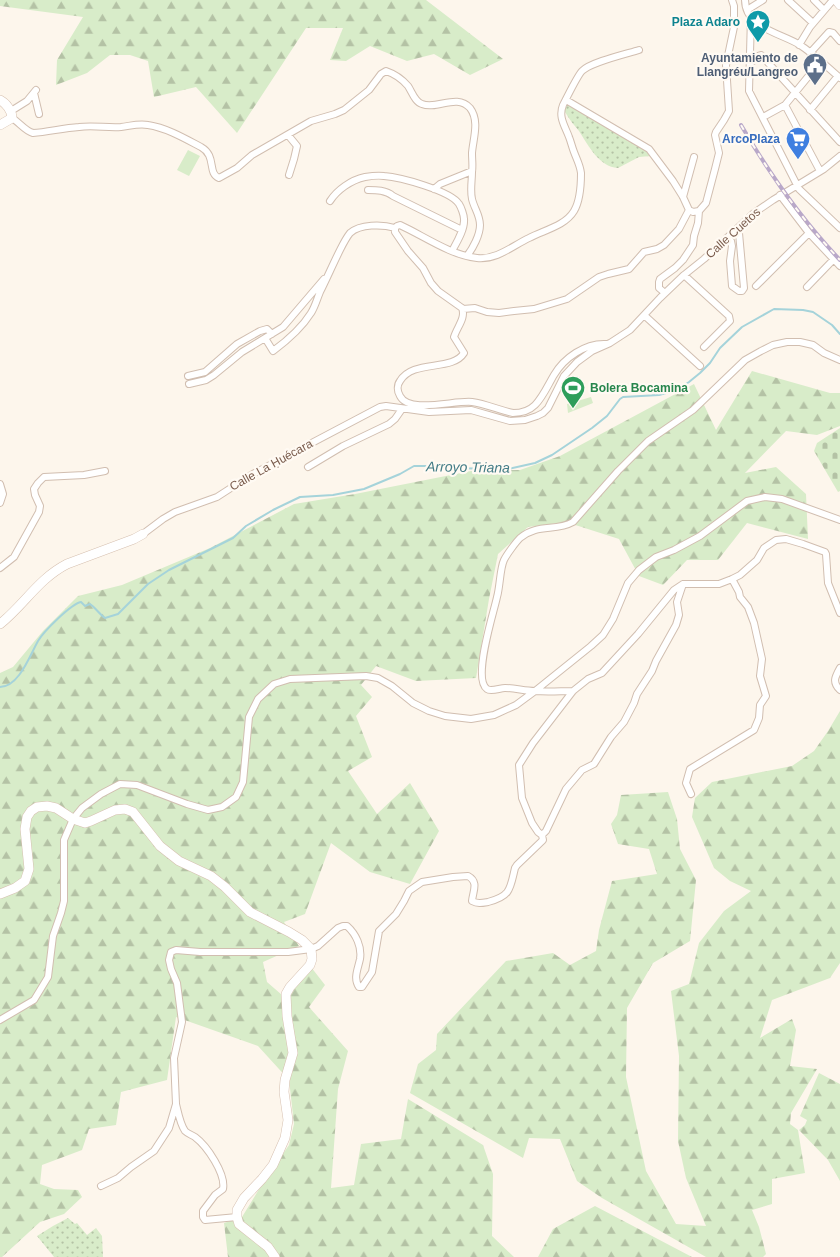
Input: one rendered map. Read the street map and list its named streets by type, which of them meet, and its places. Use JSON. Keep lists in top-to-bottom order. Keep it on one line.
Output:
{"streets":{"street":["Calle Cuetos","Calle La Ḥuécara"]},"crossings":[["Calle Cuetos","Calle La Ḥuécara"]],"water":["Arroyo Triana"],"places":{"place":["Plaza Adaro"],"public building":["Ayuntamiento de Llangréu/Langreo"],"supermarket":["ArcoPlaza"],"sports":["Bolera Bocamina"]}}
